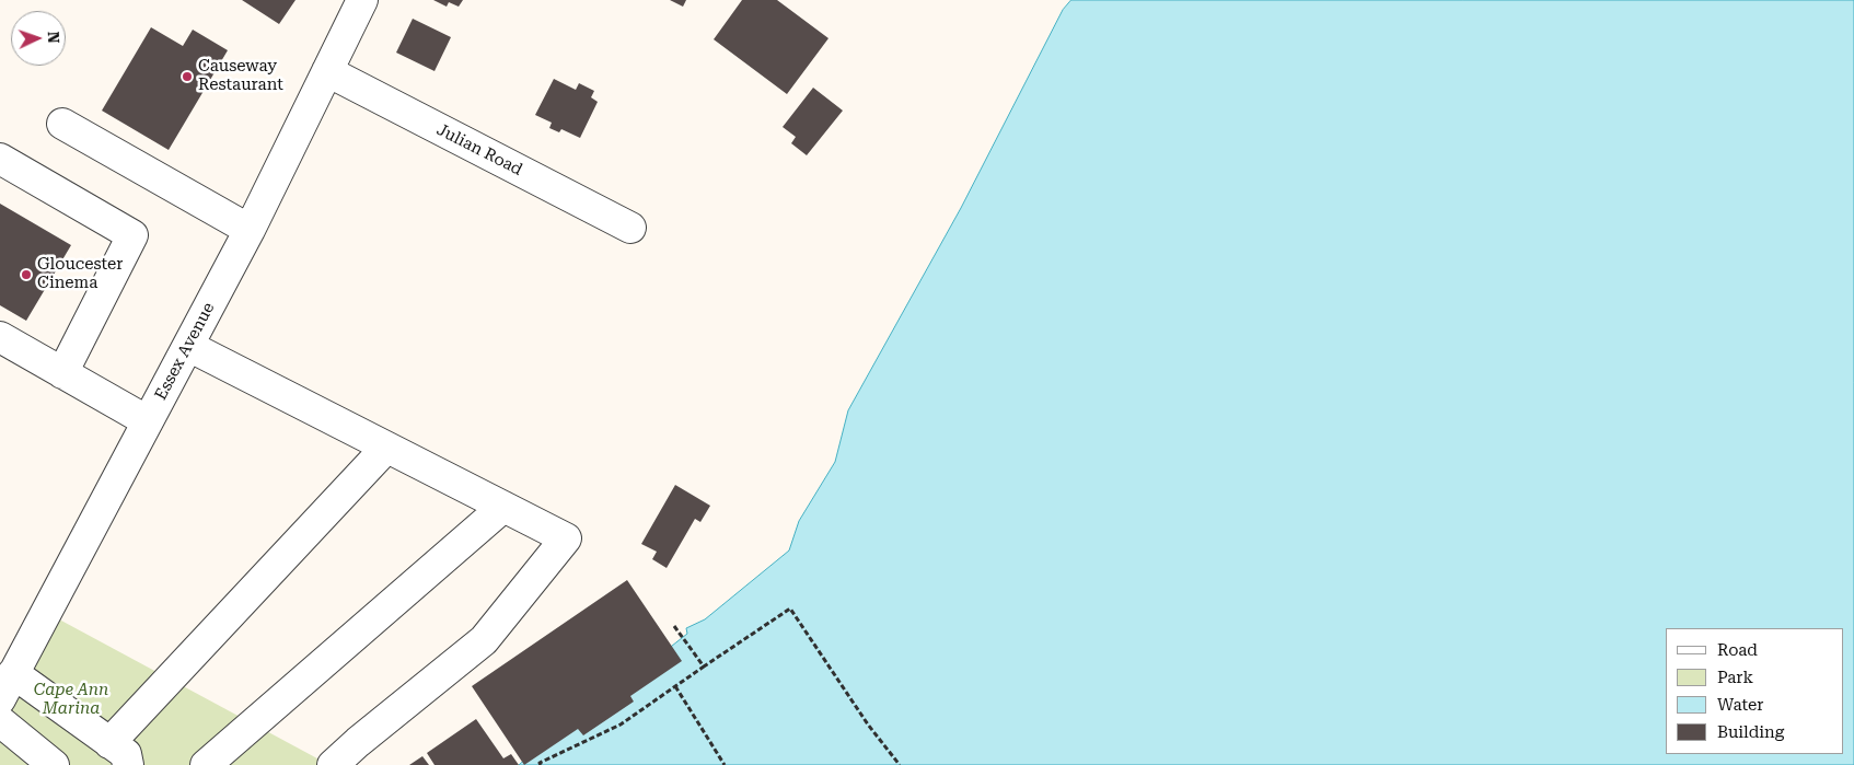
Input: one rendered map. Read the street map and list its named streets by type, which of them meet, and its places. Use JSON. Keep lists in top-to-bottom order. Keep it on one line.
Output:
{"streets":{"street":["Julian Road","Essex Avenue"]},"crossings":[["Julian Road","Essex Avenue"]],"parks":["Cape Ann Marina"],"places":["Causeway Restaurant","Gloucester Cinema"],"legend":["Road","Park","Water","Building"],"north":"right"}
